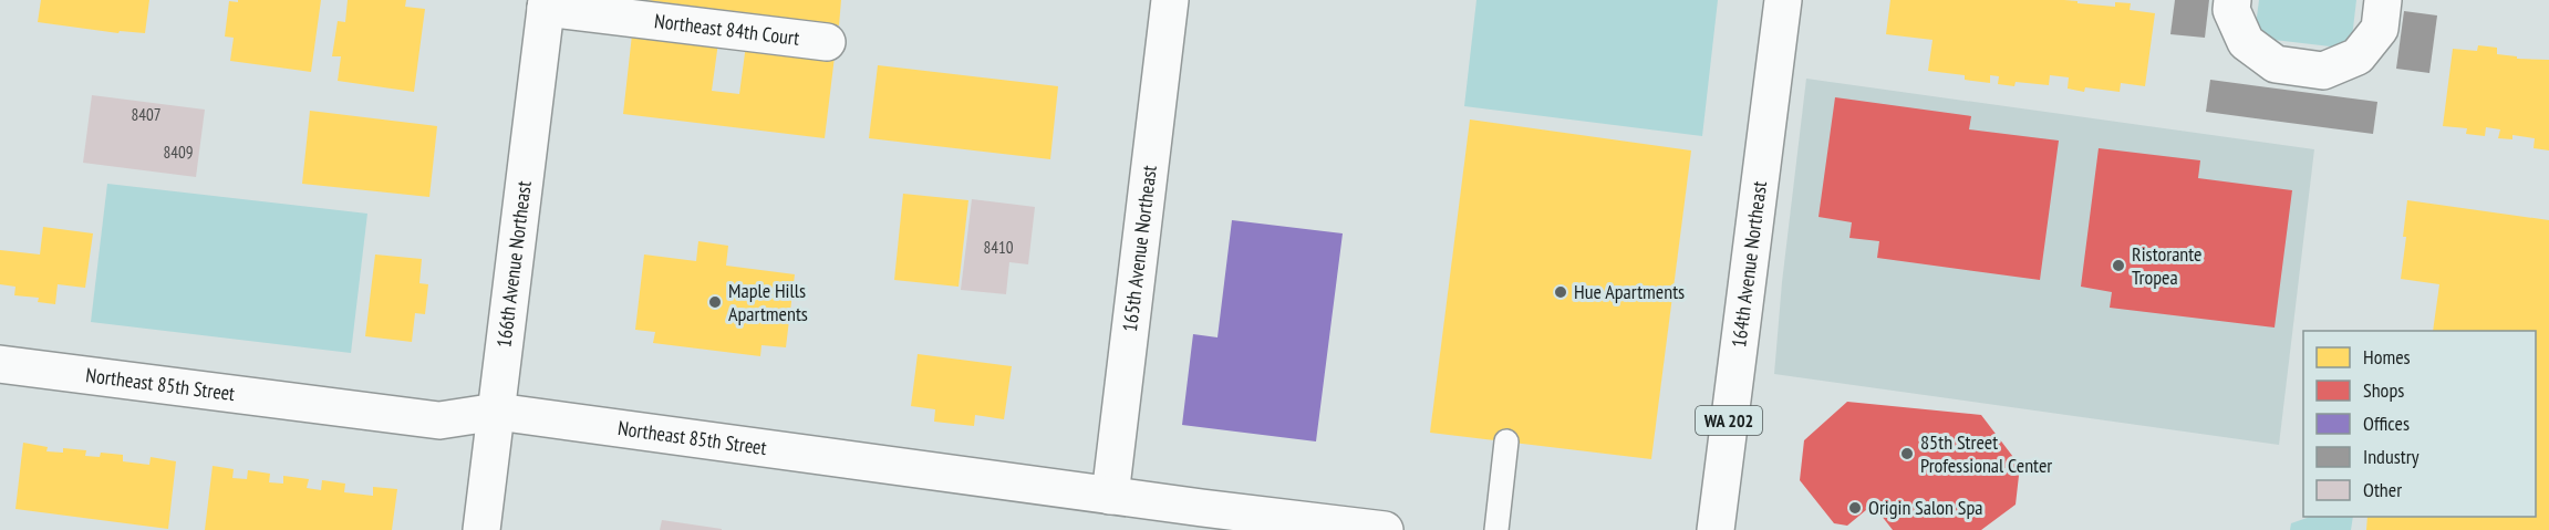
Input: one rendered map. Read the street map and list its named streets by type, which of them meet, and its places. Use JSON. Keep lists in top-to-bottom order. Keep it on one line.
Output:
{"streets":{"street":["Northeast 84th Court","165th Avenue Northeast","166th Avenue Northeast","164th Avenue Northeast","Northeast 85th Street","WA 202"]},"crossings":[["Northeast 84th Court","166th Avenue Northeast"],["165th Avenue Northeast","Northeast 85th Street"],["166th Avenue Northeast","Northeast 85th Street"]],"places":["Ristorante Tropea","Hue Apartments","Maple Hills Apartments","85th Street Professional Center","Origin Salon Spa"],"house_numbers":["8407","8409","8410"],"legend":["Homes","Shops","Offices","Industry","Other"]}
